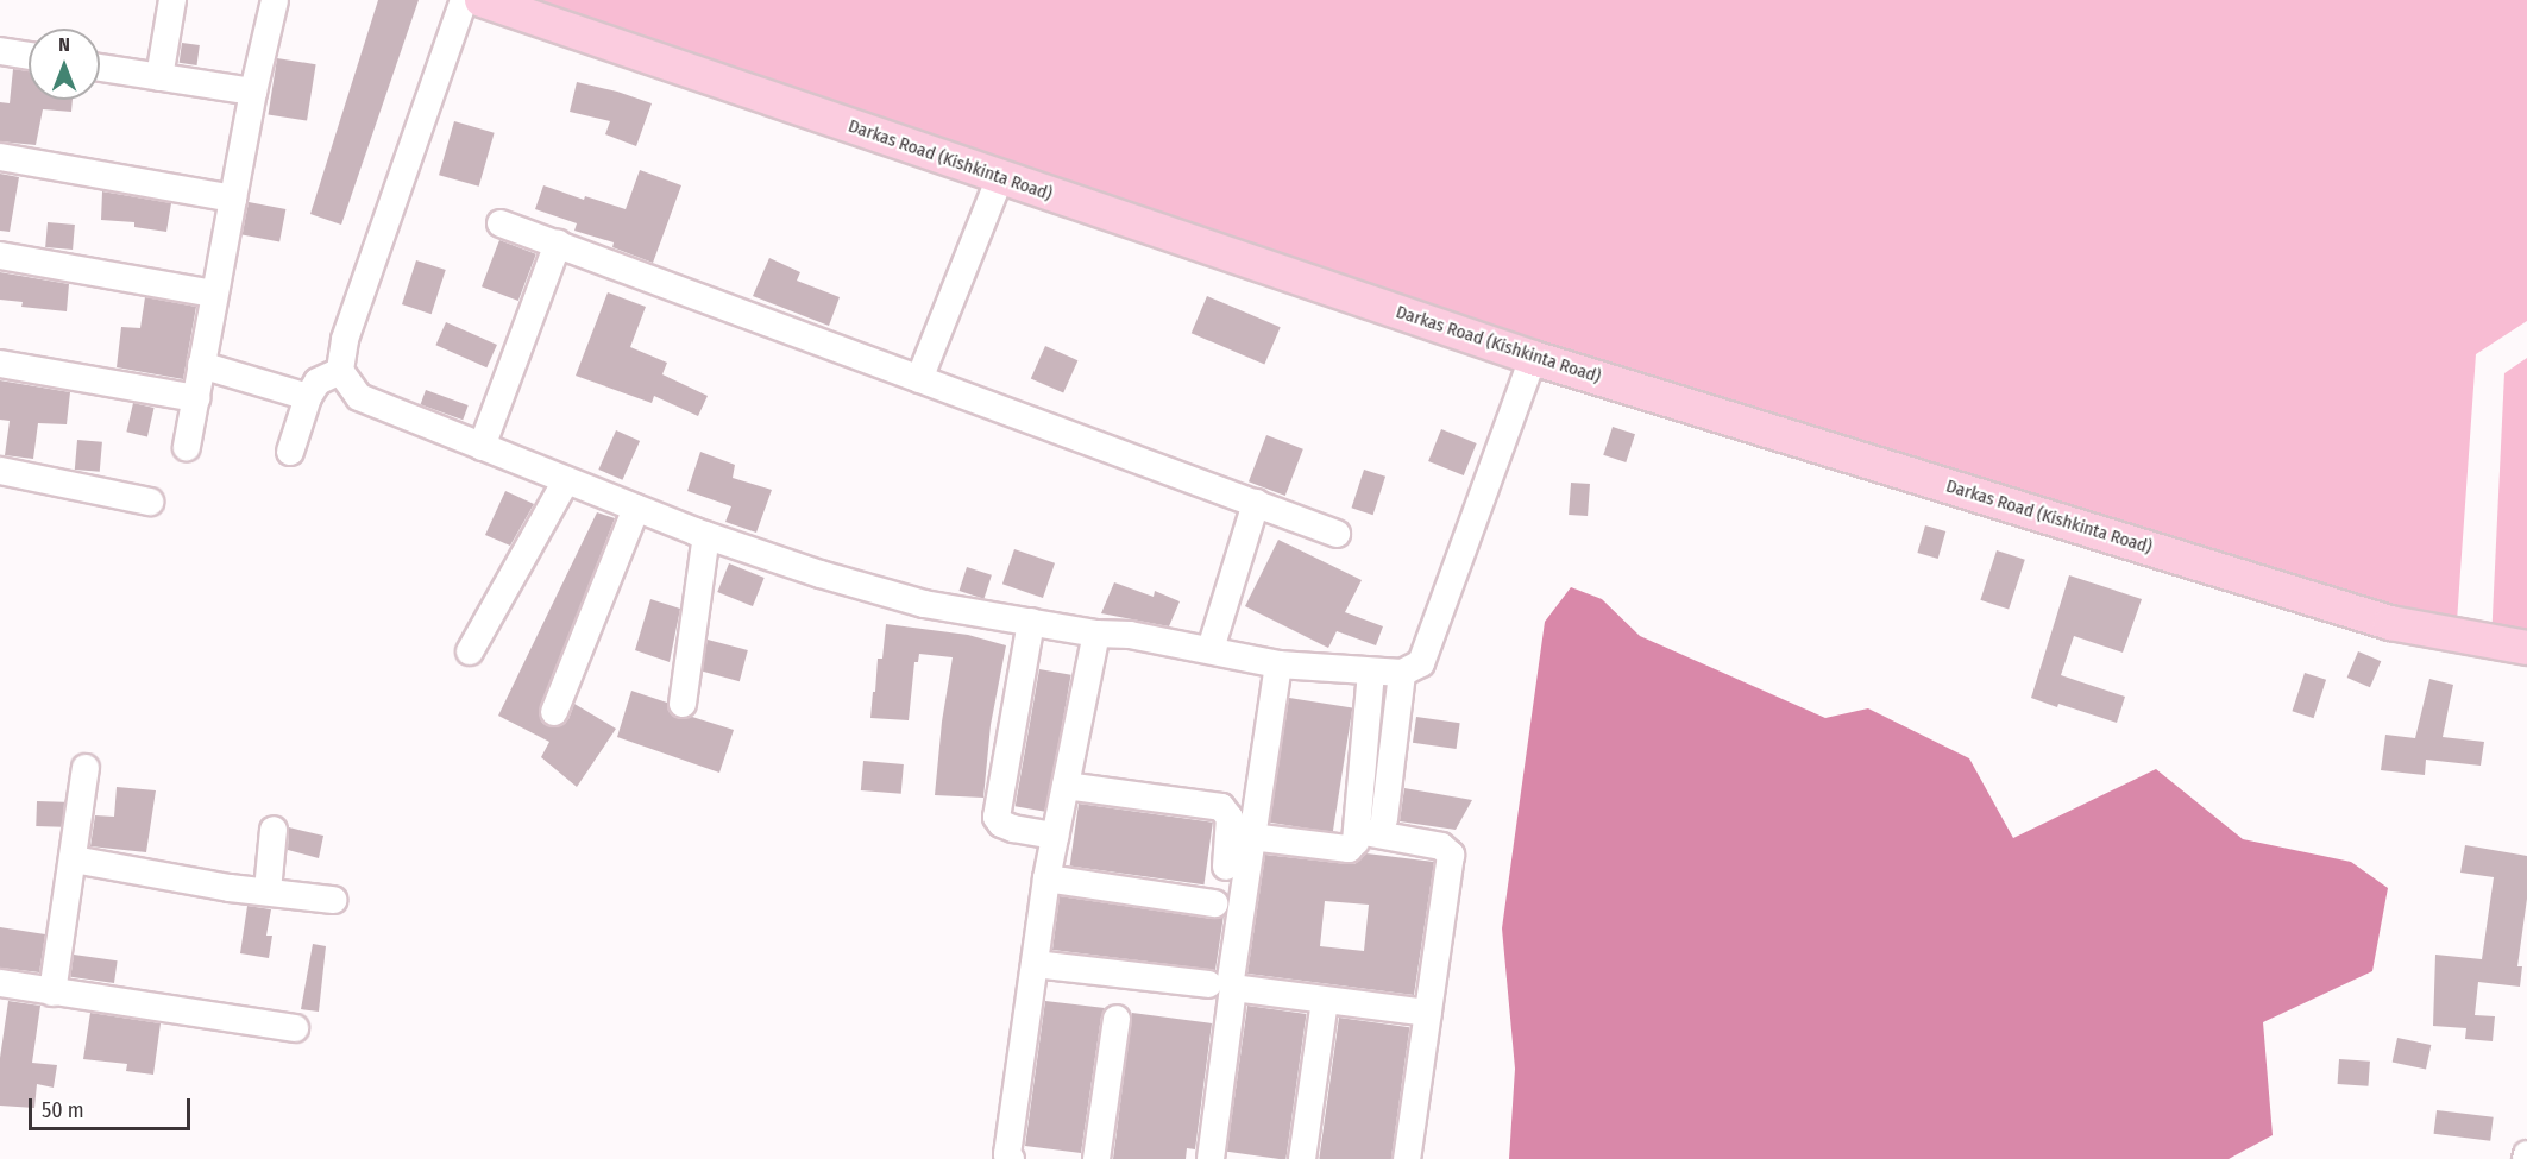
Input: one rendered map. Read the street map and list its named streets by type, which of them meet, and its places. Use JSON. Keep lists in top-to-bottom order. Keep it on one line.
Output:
{"streets":{"main road":["Darkas Road (Kishkinta Road)"]},"scale_bar":"50 m","north":"top"}
